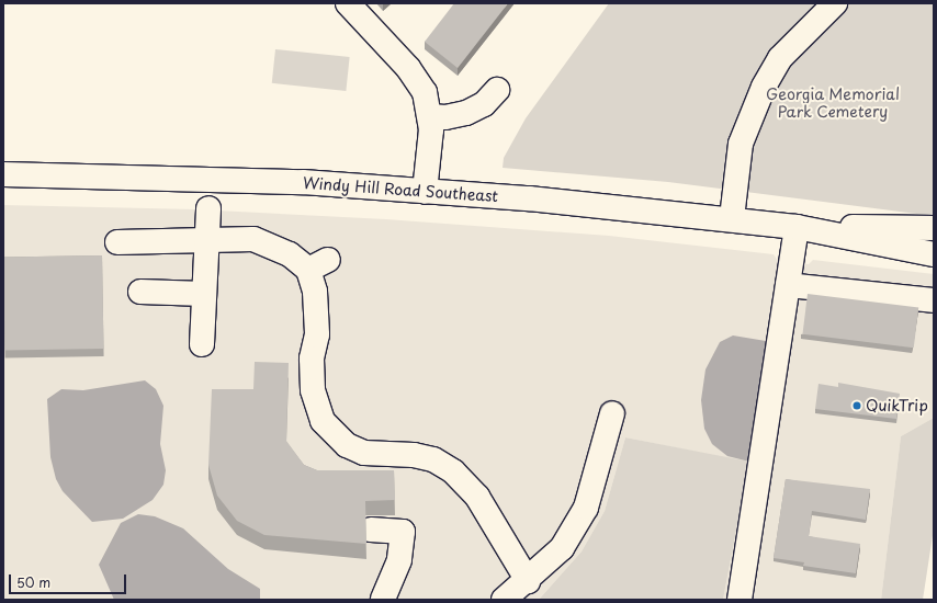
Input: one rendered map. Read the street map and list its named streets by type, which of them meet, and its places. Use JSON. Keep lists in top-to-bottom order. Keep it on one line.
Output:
{"streets":{"main road":["Windy Hill Road Southeast"]},"parks":["Georgia Memorial Park Cemetery"],"places":["QuikTrip"],"scale_bar":"50 m"}
